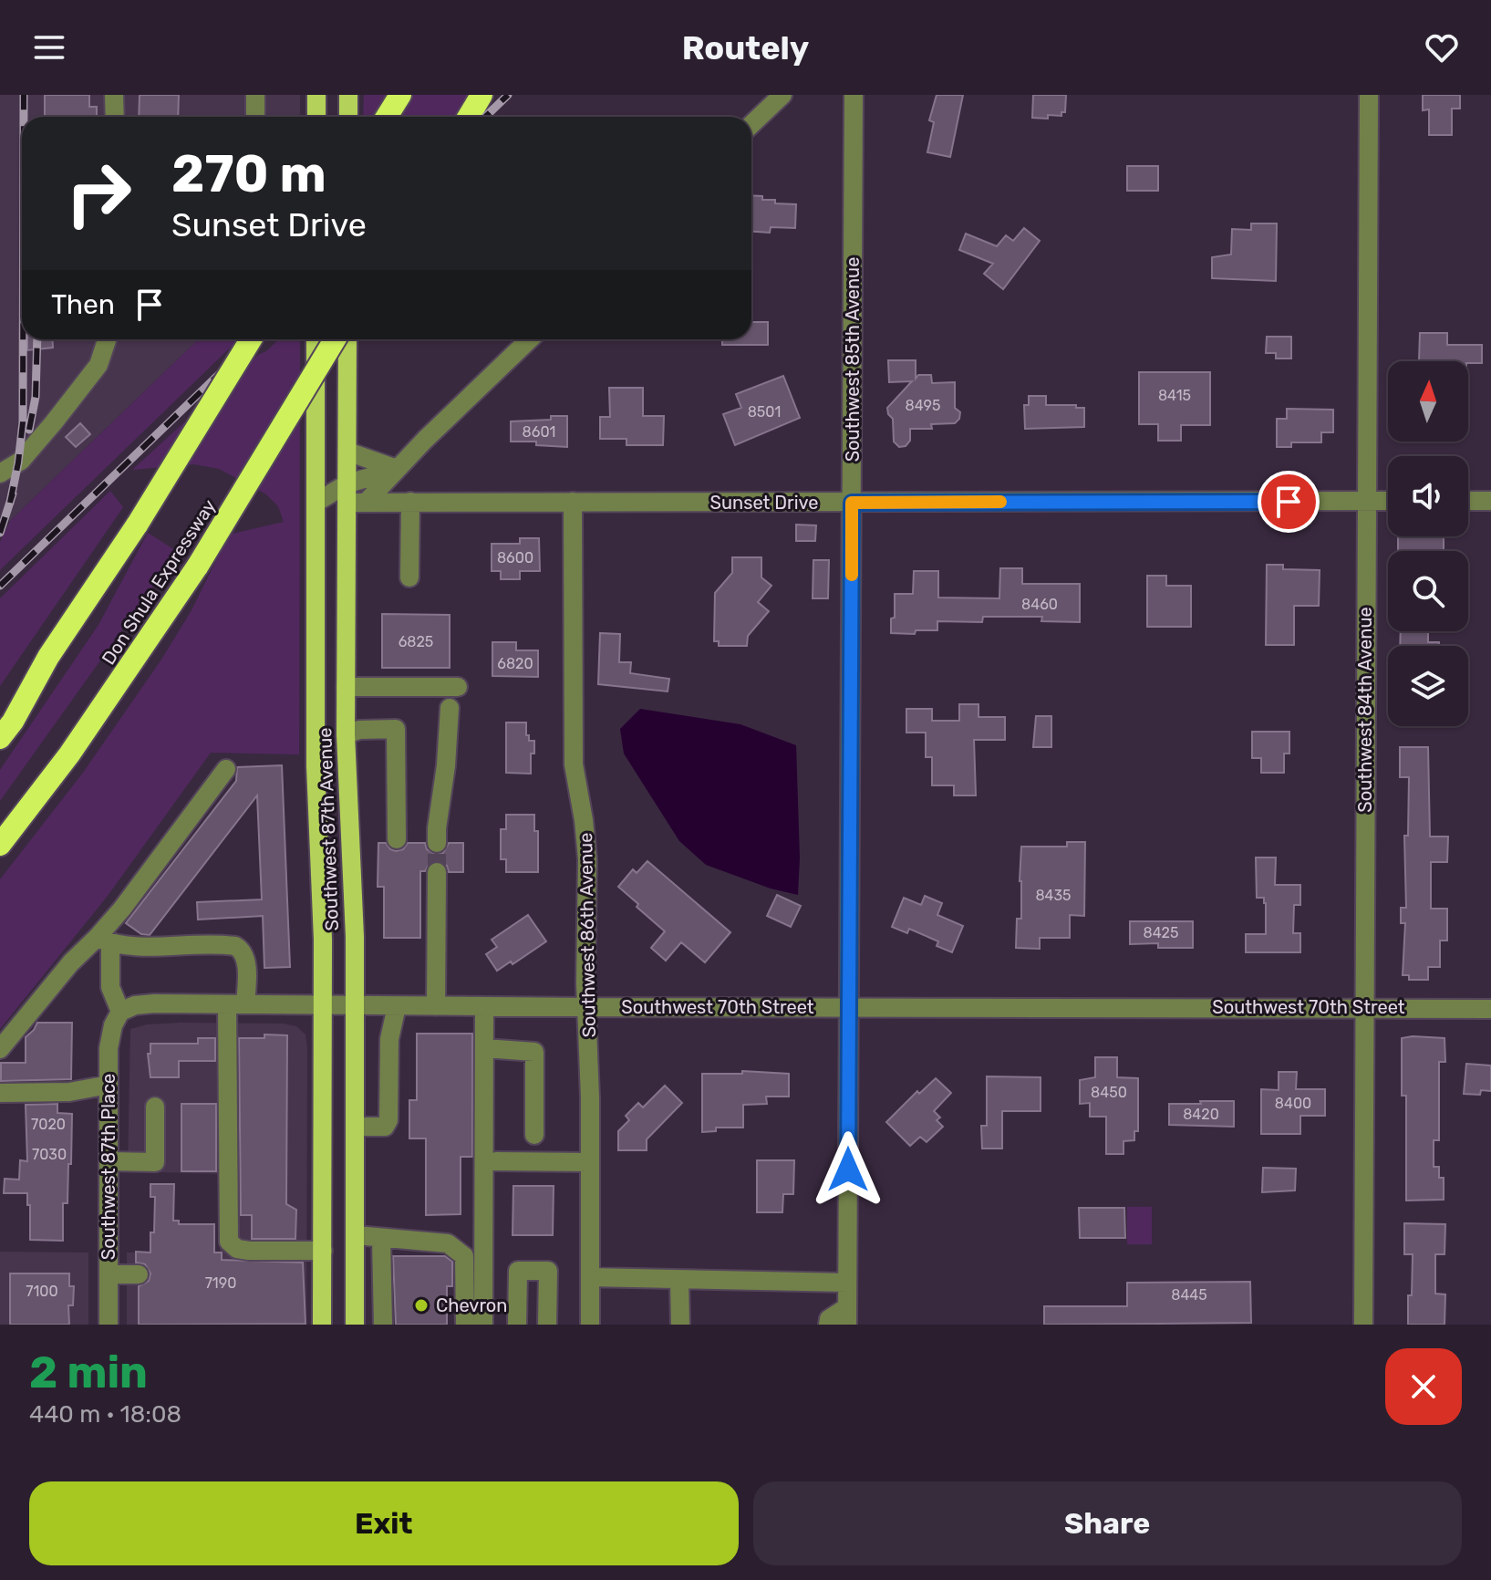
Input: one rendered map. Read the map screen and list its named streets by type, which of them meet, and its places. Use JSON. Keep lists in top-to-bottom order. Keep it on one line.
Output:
{"streets":{"highway":["Don Shula Expressway"],"main road":["Southwest 87th Avenue"],"street":["Southwest 85th Avenue","Sunset Drive","Southwest 84th Avenue","Southwest 86th Avenue","Southwest 70th Street","Southwest 87th Place"]},"crossings":[["Southwest 85th Avenue","Sunset Drive"],["Southwest 85th Avenue","Southwest 70th Street"],["Sunset Drive","Southwest 84th Avenue"],["Sunset Drive","Southwest 87th Avenue"],["Sunset Drive","Southwest 86th Avenue"],["Southwest 84th Avenue","Southwest 70th Street"],["Southwest 87th Avenue","Southwest 70th Street"],["Southwest 86th Avenue","Southwest 70th Street"],["Southwest 70th Street","Southwest 87th Place"]],"places":["Chevron"],"house_numbers":["8415","8495","8501","8601","8600","8460","6825","6820","8435","8425","8450","8400","8420","7020","7030","7190","7100","8445"],"north":"top","page":{"header":"Routely","turn":["270 m","Sunset Drive"],"then":"Then","heading":["2 min","440 m · 18:08"],"buttons":["Exit","Share"]}}
